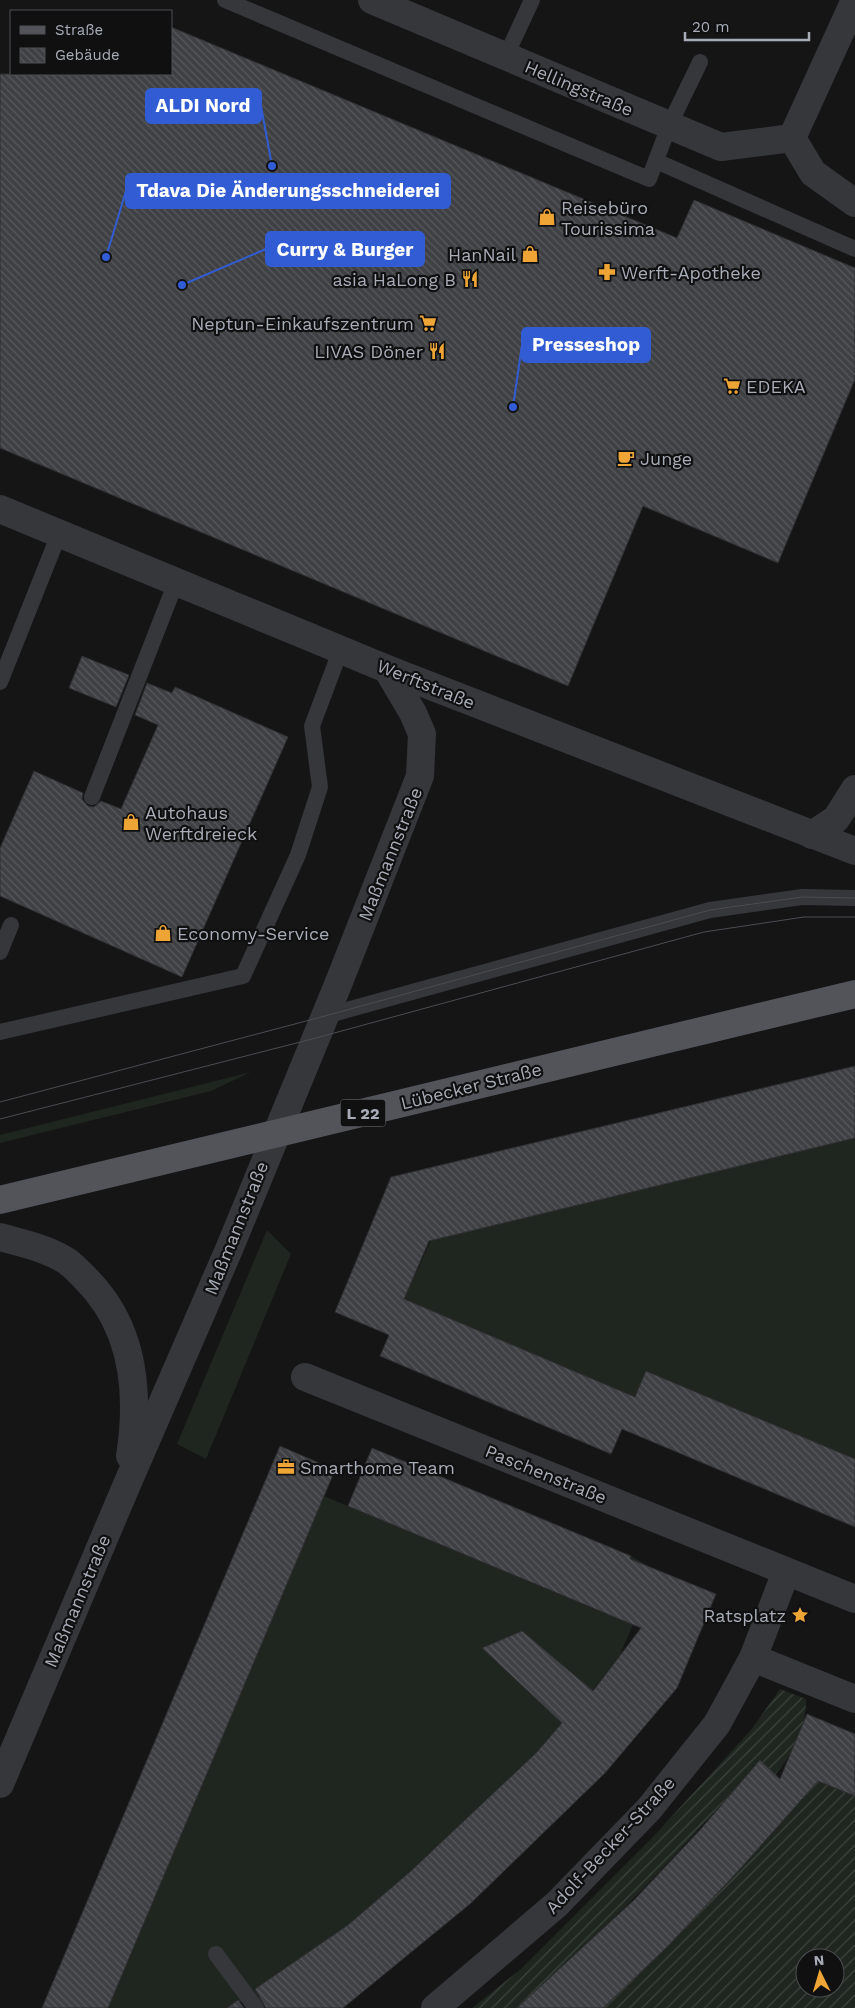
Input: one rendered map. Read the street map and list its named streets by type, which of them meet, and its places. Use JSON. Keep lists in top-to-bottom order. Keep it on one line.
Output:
{"streets":{"main road":["Lübecker Straße","L 22"],"street":["Hellingstraße","Werftstraße","Maßmannstraße","Paschenstraße","Adolf-Becker-Straße"]},"crossings":[["Werftstraße","Maßmannstraße"],["Maßmannstraße","Lübecker Straße"],["Paschenstraße","Adolf-Becker-Straße"]],"places":{"other":["ALDI Nord","Tdava Die Änderungsschneiderei","Curry & Burger","Presseshop"],"shop":["Reisebüro Tourissima","HanNail","Autohaus Werftdreieck","Economy-Service"],"pharmacy":["Werft-Apotheke"],"restaurant":["asia HaLong B","LIVAS Döner"],"supermarket":["Neptun-Einkaufszentrum","EDEKA"],"cafe":["Junge"],"office":["Smarthome Team"],"place":["Ratsplatz"]},"legend":["Straße","Gebäude"],"scale_bar":"20 m","north":"top"}
